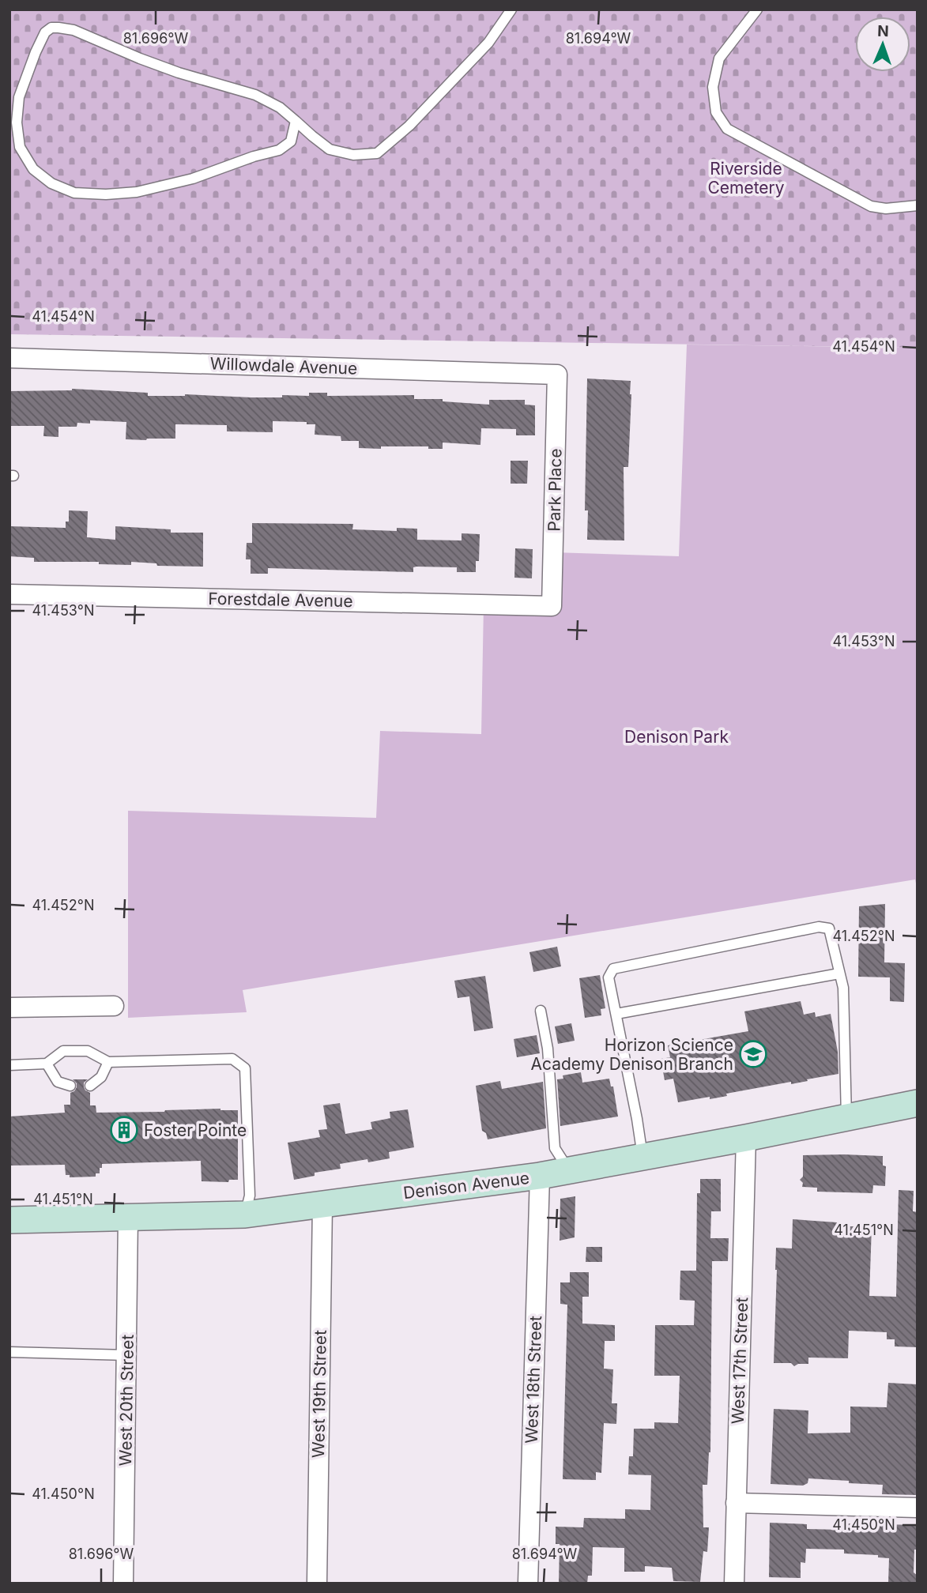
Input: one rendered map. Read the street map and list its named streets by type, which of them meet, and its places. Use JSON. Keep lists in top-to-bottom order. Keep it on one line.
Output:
{"streets":{"main road":["Denison Avenue"],"street":["Willowdale Avenue","Park Place","Forestdale Avenue","West 17th Street","West 18th Street","West 19th Street","West 20th Street"]},"crossings":[["Willowdale Avenue","Park Place"],["Park Place","Forestdale Avenue"],["Denison Avenue","West 17th Street"],["Denison Avenue","West 18th Street"],["Denison Avenue","West 19th Street"],["Denison Avenue","West 20th Street"]],"parks":["Riverside Cemetery","Denison Park"],"places":{"school or university":["Horizon Science Academy Denison Branch"],"building":["Foster Pointe"]},"north":"top","coordinates":["81.696°W","81.694°W","41.454°N","41.453°N","41.452°N","41.451°N","41.450°N"]}
